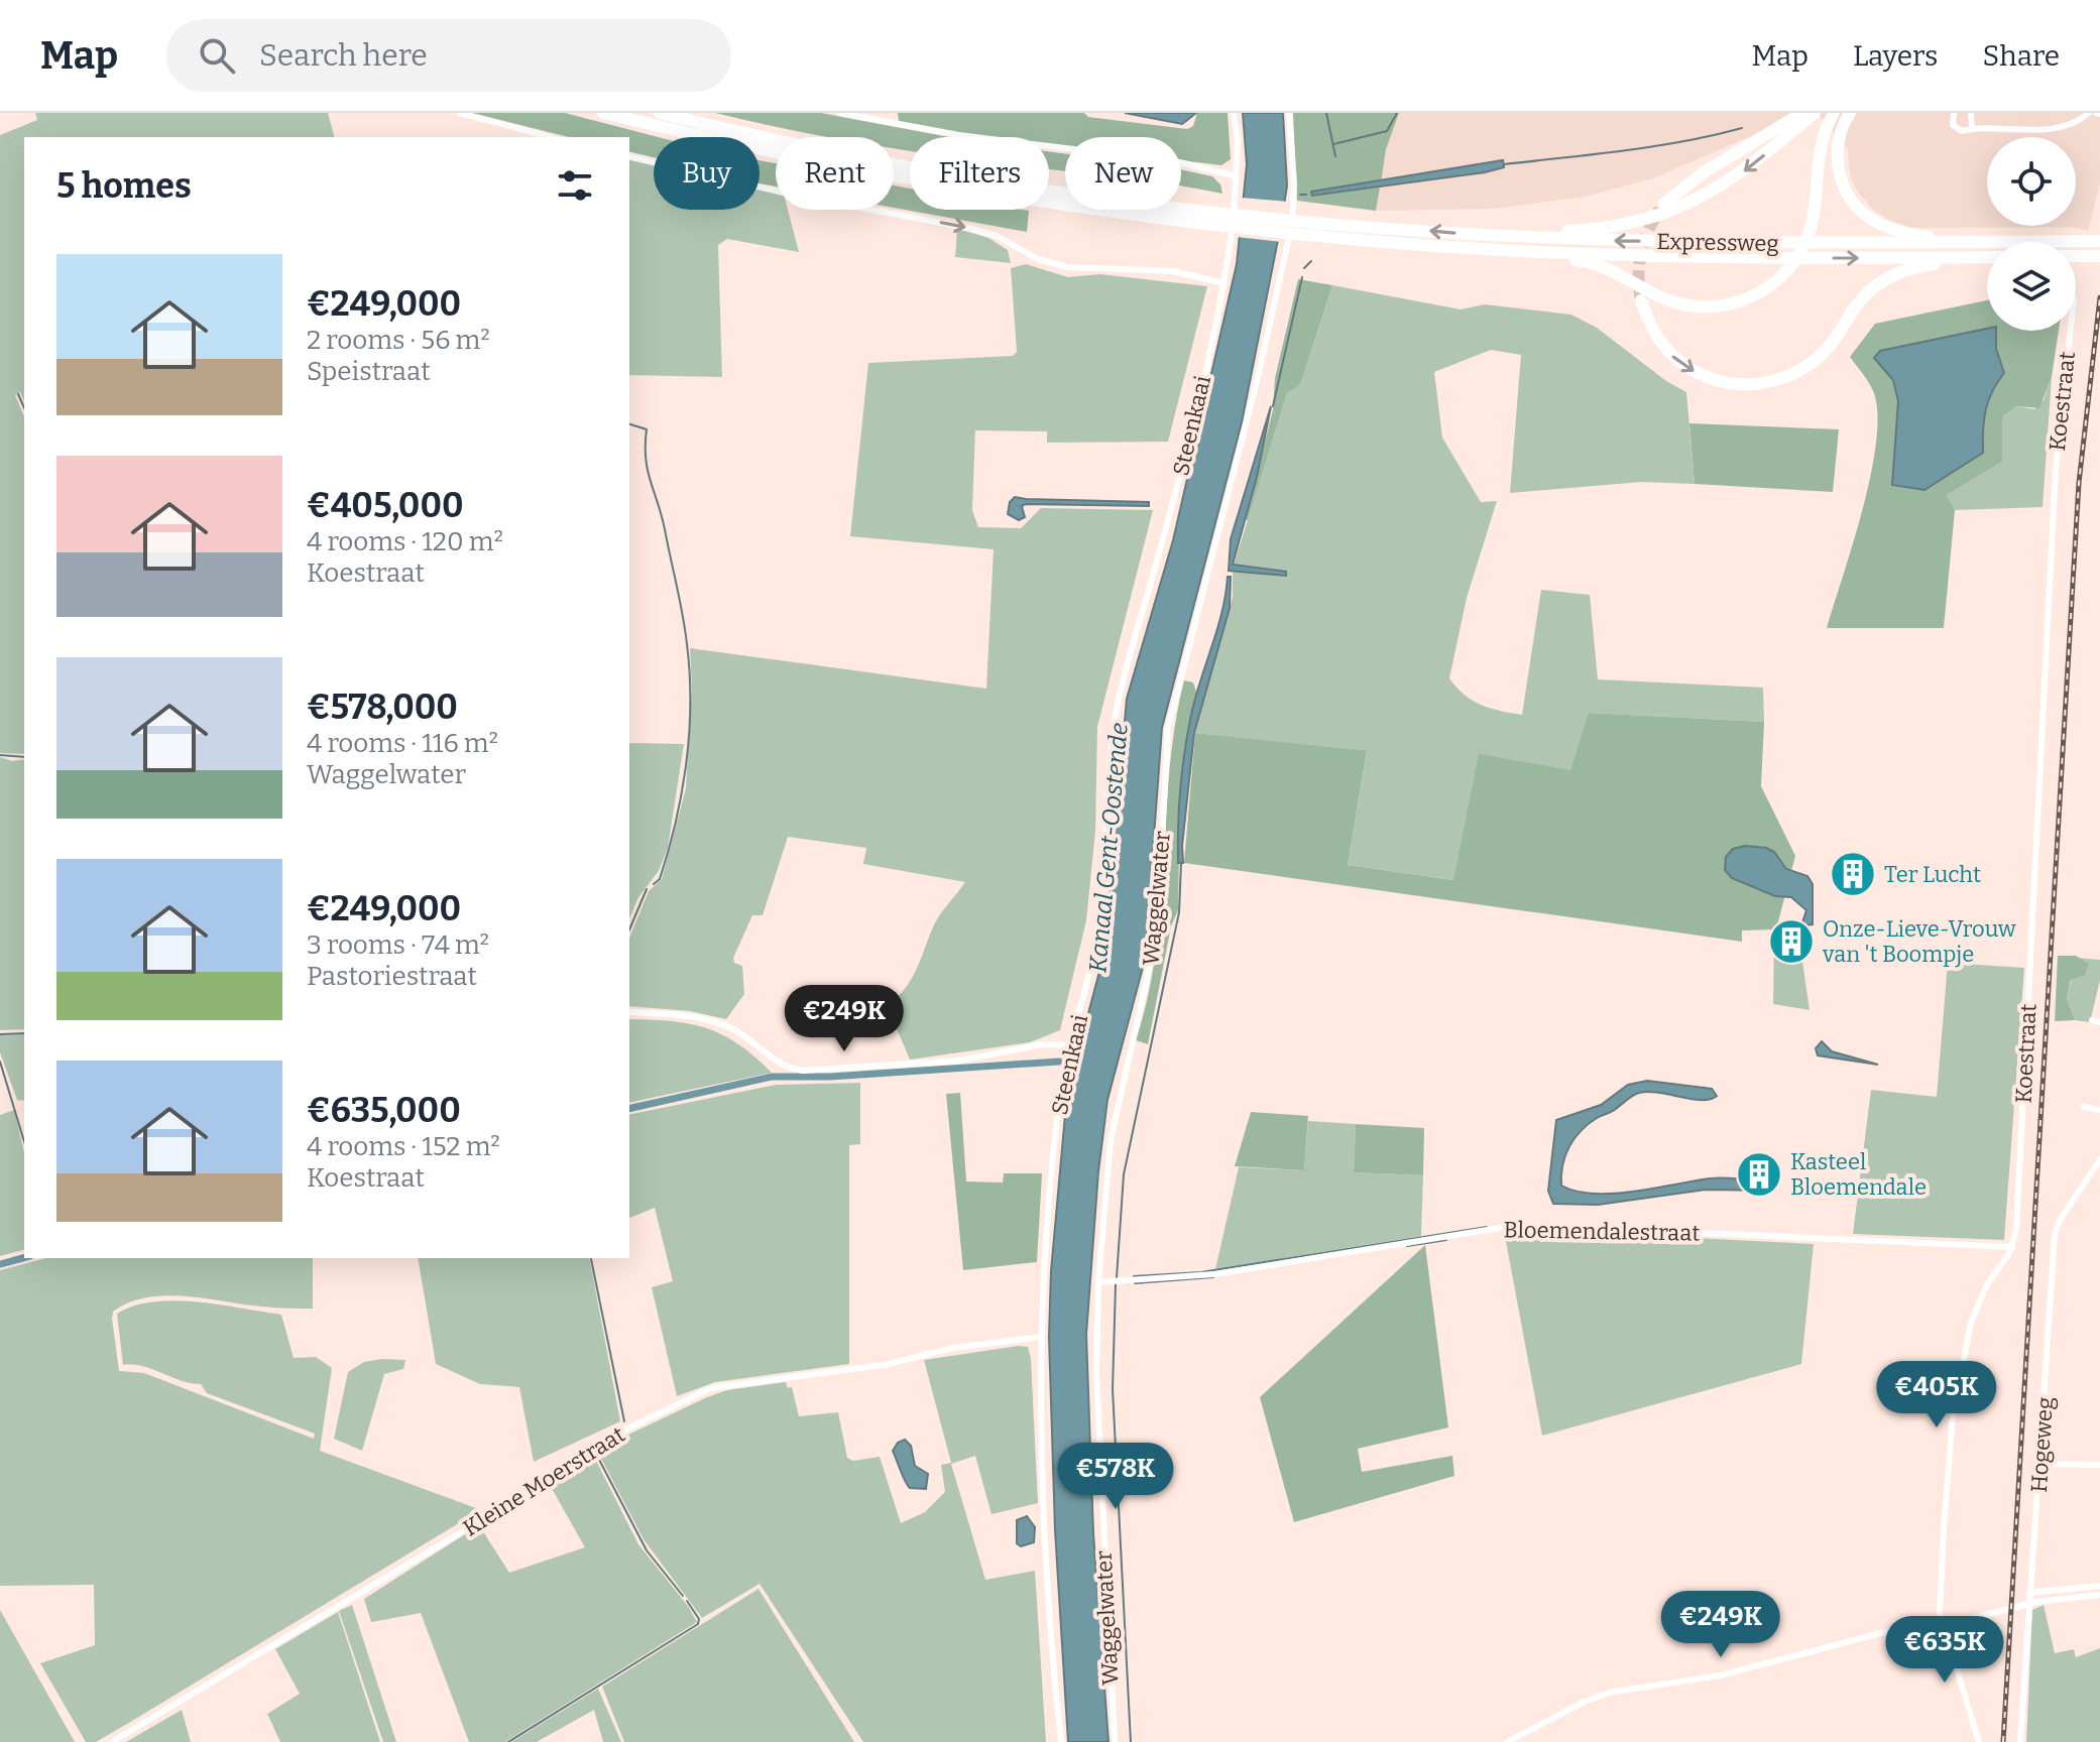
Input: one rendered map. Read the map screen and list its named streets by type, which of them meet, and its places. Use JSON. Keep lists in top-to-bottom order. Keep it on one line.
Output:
{"streets":{"highway":["Expressweg"],"street":["Koestraat","Steenkaai","Waggelwater","Bloemendalestraat","Hogeweg","Kleine Moerstraat"]},"crossings":[["Koestraat","Bloemendalestraat"],["Steenkaai","Kleine Moerstraat"],["Waggelwater","Bloemendalestraat"]],"water":["Kanaal Gent-Oostende"],"places":{"building":["Ter Lucht","Onze-Lieve-Vrouw van 't Boompje","Kasteel Bloemendale"]},"page":{"header":"Map","search":"Search here","nav":["Map","Layers","Share"],"chip":["Buy","Rent","Filters","New"],"heading":"5 homes","list":[{"name":"€249,000","note":"2 rooms · 56 m² · Speistraat"},{"name":"€405,000","note":"4 rooms · 120 m² · Koestraat"},{"name":"€578,000","note":"4 rooms · 116 m² · Waggelwater"},{"name":"€249,000","note":"3 rooms · 74 m² · Pastoriestraat"},{"name":"€635,000","note":"4 rooms · 152 m² · Koestraat"}],"price":["€249K","€405K","€578K","€249K","€635K"]}}
